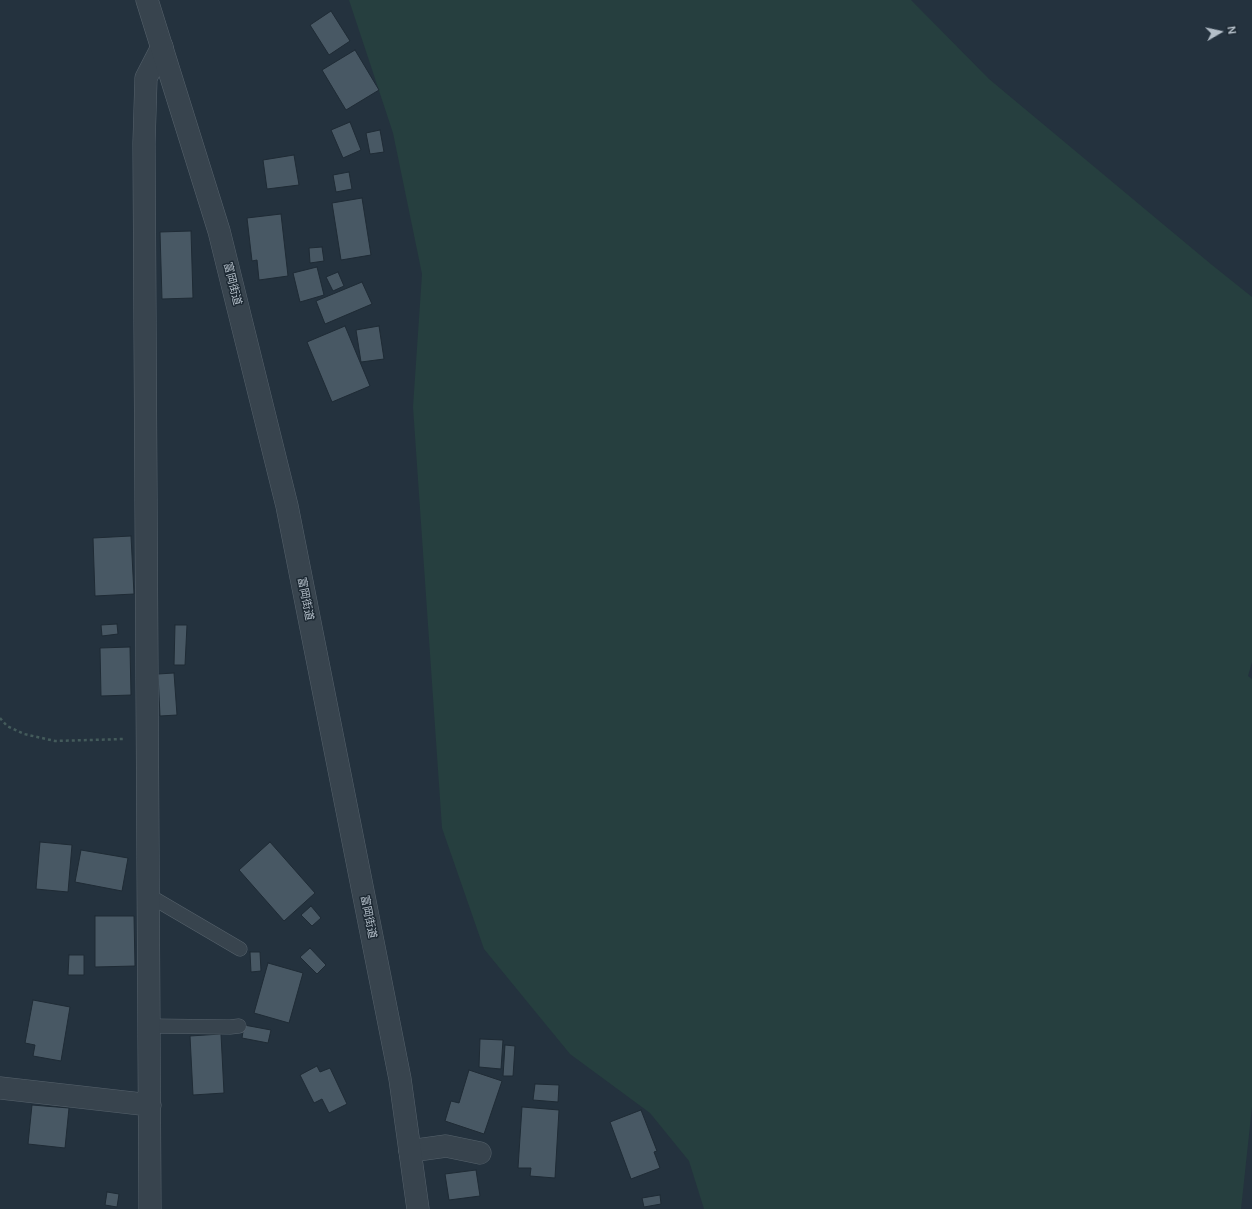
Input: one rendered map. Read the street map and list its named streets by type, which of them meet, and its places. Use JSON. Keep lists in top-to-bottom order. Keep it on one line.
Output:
{"streets":{"street":["富岡街道"]},"north":"right"}
